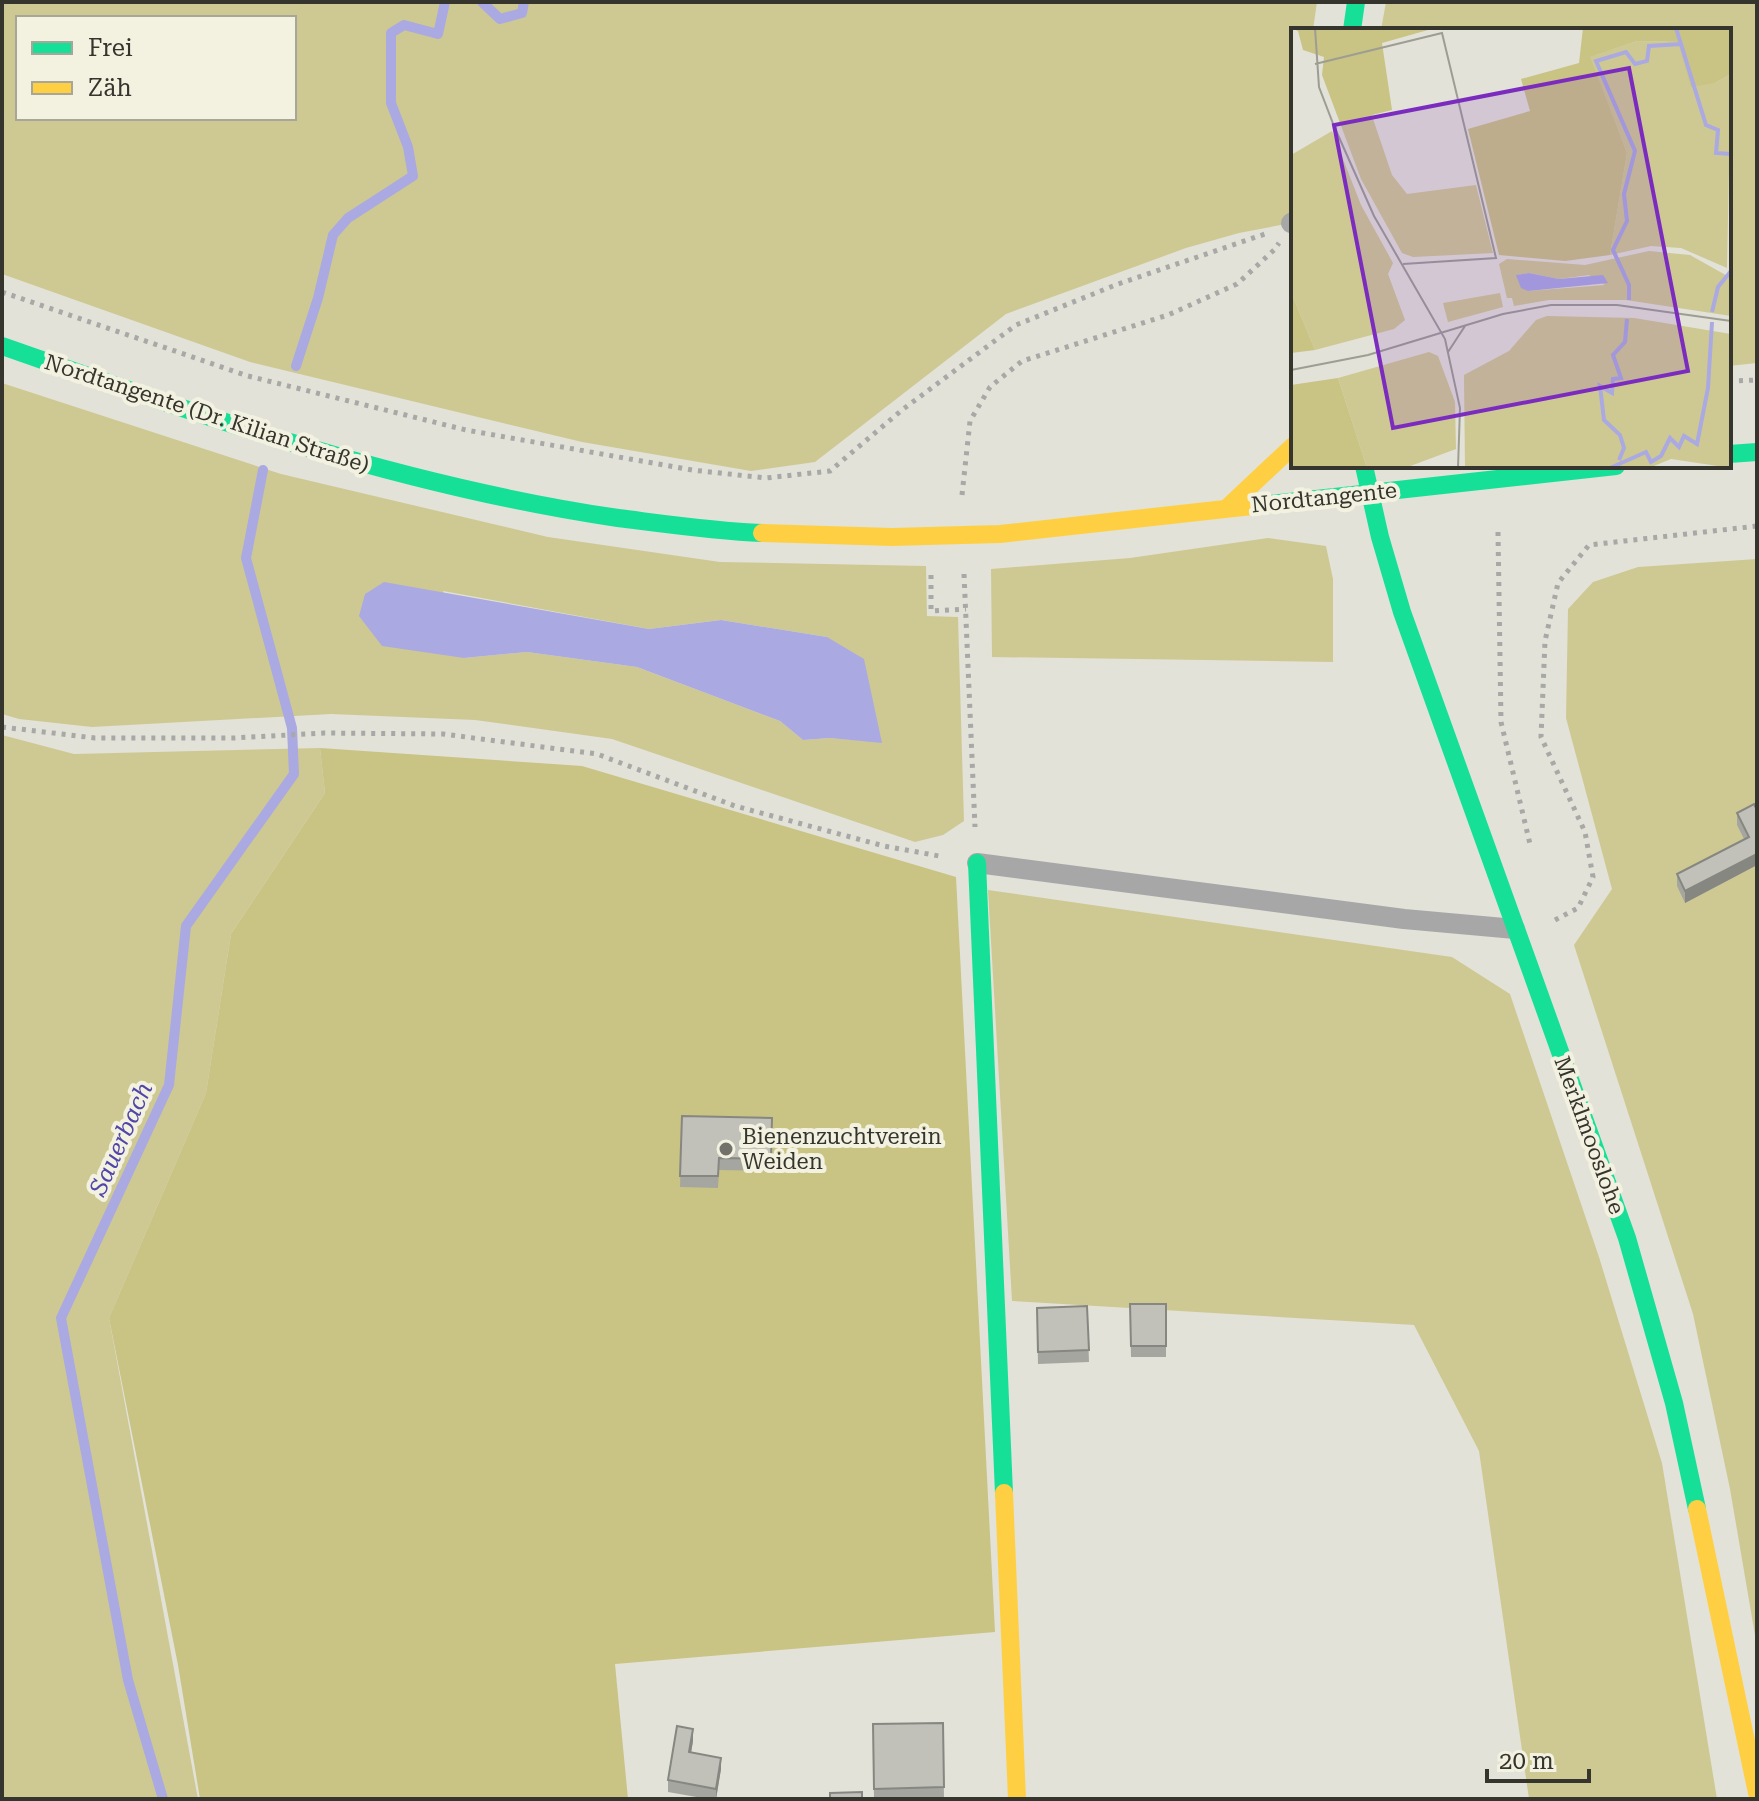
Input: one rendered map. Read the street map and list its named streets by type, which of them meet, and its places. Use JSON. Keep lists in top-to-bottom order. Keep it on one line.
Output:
{"streets":{"street":["Nordtangente (Dr. Kilian Straße)","Nordtangente","Merklmooslohe"]},"crossings":[["Nordtangente (Dr. Kilian Straße)","Nordtangente"],["Nordtangente","Merklmooslohe"]],"water":["Sauerbach"],"places":["Bienenzuchtverein Weiden"],"legend":["Frei","Zäh"],"scale_bar":"20 m"}
